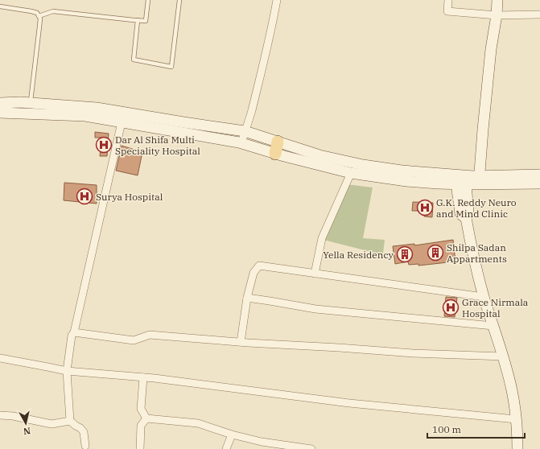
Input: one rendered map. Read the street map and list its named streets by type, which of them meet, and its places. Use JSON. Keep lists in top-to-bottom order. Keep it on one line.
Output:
{"places":{"hospital":["Dar Al Shifa Multi Speciality Hospital","Surya Hospital","G.K. Reddy Neuro and Mind Clinic","Grace Nirmala Hospital"],"building":["Shilpa Sadan Appartments","Yella Residency"]},"scale_bar":"100 m","north":"bottom"}
